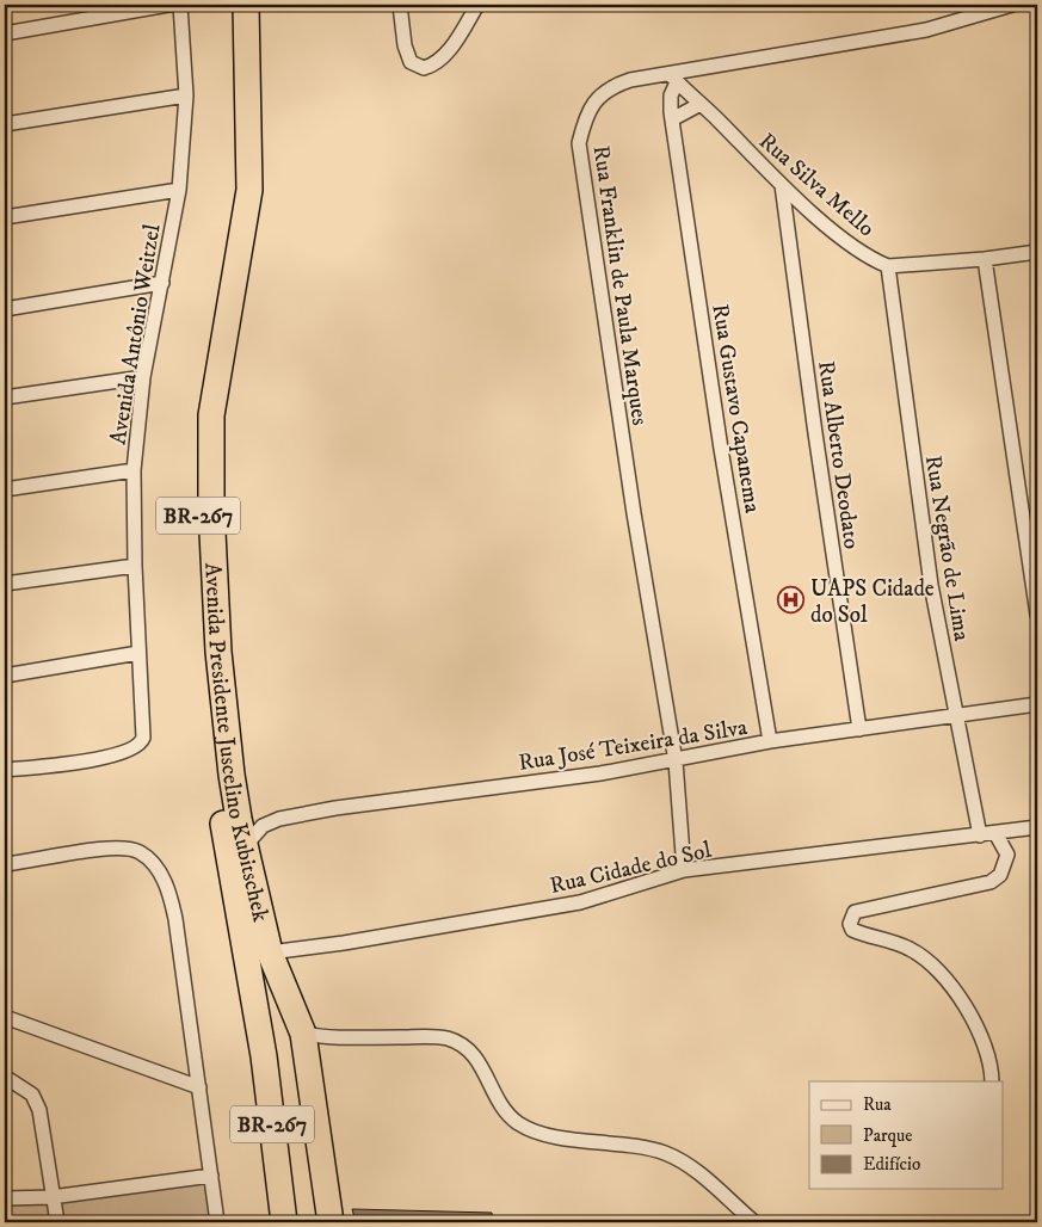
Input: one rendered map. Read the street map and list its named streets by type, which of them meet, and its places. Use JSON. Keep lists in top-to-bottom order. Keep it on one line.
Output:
{"streets":{"highway":["BR-267","Avenida Presidente Juscelino Kubitschek"],"street":["Rua Silva Mello","Rua Franklin de Paula Marques","Avenida Antônio Weitzel","Rua Gustavo Capanema","Rua Alberto Deodato","Rua Negrão de Lima","Rua José Teixeira da Silva","Rua Cidade do Sol"]},"crossings":[["Rua Silva Mello","Rua Franklin de Paula Marques"],["Rua Silva Mello","Rua Gustavo Capanema"],["Rua Silva Mello","Rua Alberto Deodato"],["Rua Silva Mello","Rua Negrão de Lima"],["Rua Franklin de Paula Marques","Rua Gustavo Capanema"],["Rua Franklin de Paula Marques","Rua José Teixeira da Silva"],["Rua Franklin de Paula Marques","Rua Cidade do Sol"],["Rua Gustavo Capanema","Rua José Teixeira da Silva"],["Rua Alberto Deodato","Rua José Teixeira da Silva"],["Rua Negrão de Lima","Rua José Teixeira da Silva"],["Rua Negrão de Lima","Rua Cidade do Sol"],["Avenida Presidente Juscelino Kubitschek","Rua José Teixeira da Silva"],["Avenida Presidente Juscelino Kubitschek","Rua Cidade do Sol"]],"places":{"hospital":["UAPS Cidade do Sol"]},"legend":["Rua","Parque","Edifício"]}
